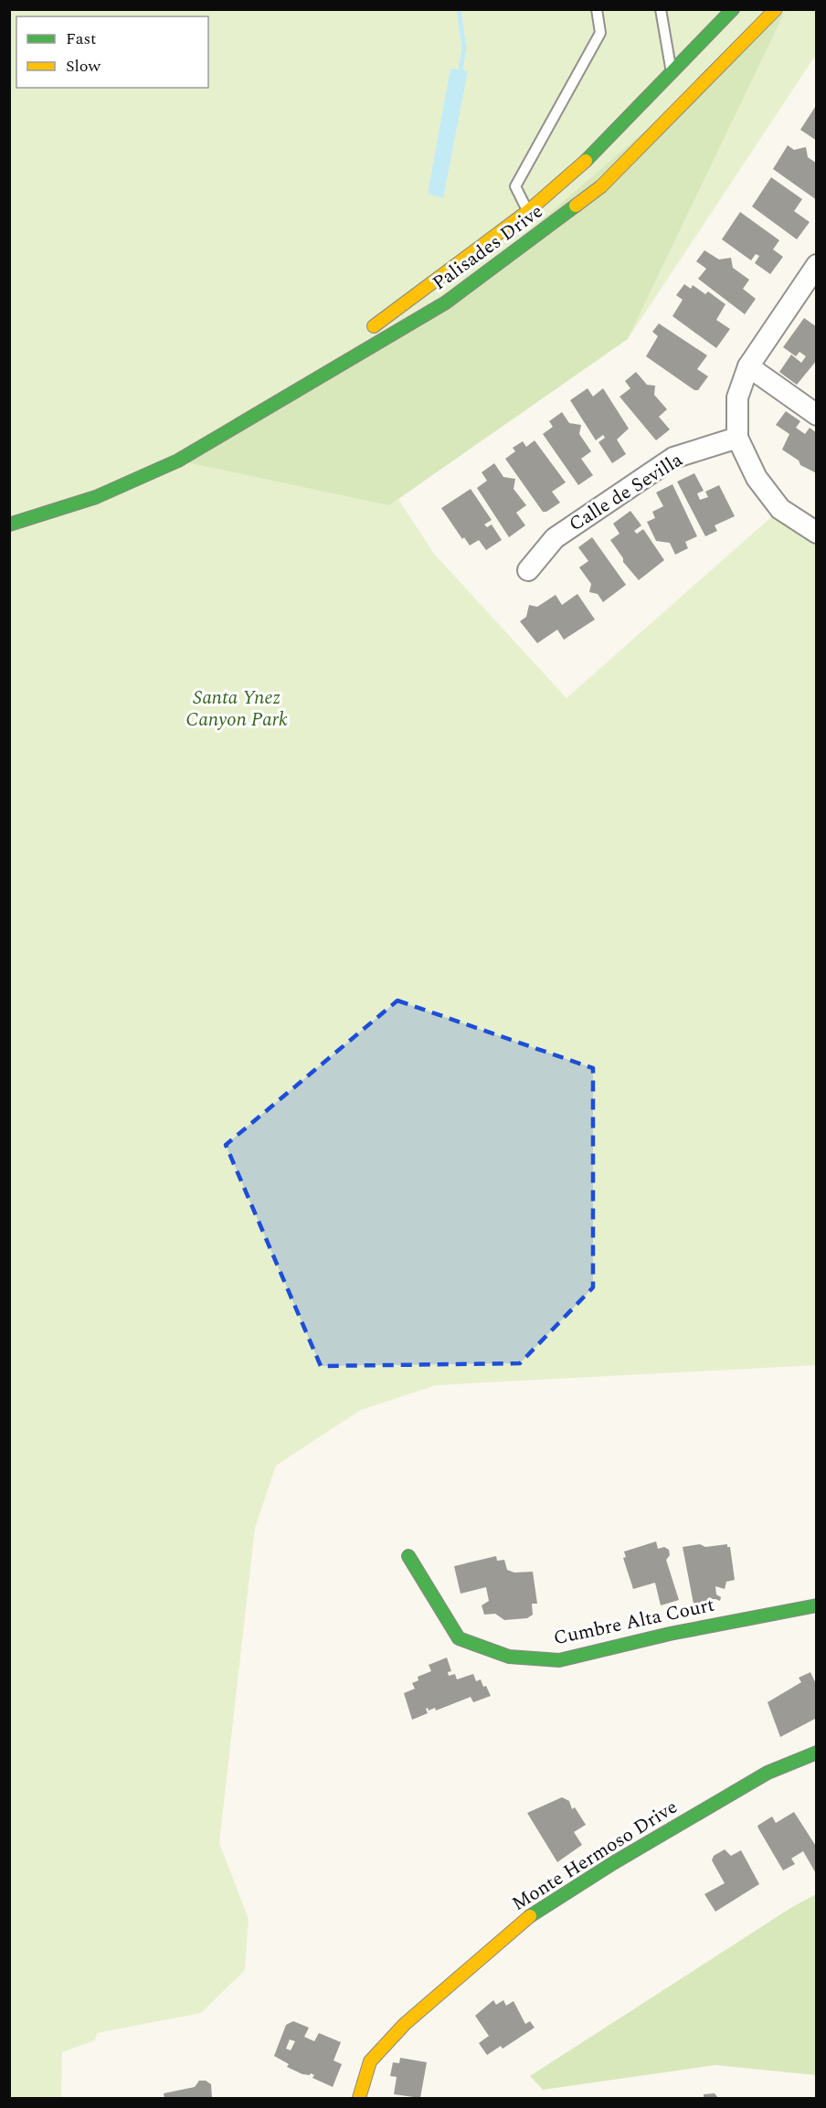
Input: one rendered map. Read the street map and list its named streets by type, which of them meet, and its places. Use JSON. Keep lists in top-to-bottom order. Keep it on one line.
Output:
{"streets":{"street":["Palisades Drive","Calle de Sevilla","Cumbre Alta Court","Monte Hermoso Drive"]},"parks":["Santa Ynez Canyon Park"],"legend":["Fast","Slow"]}
